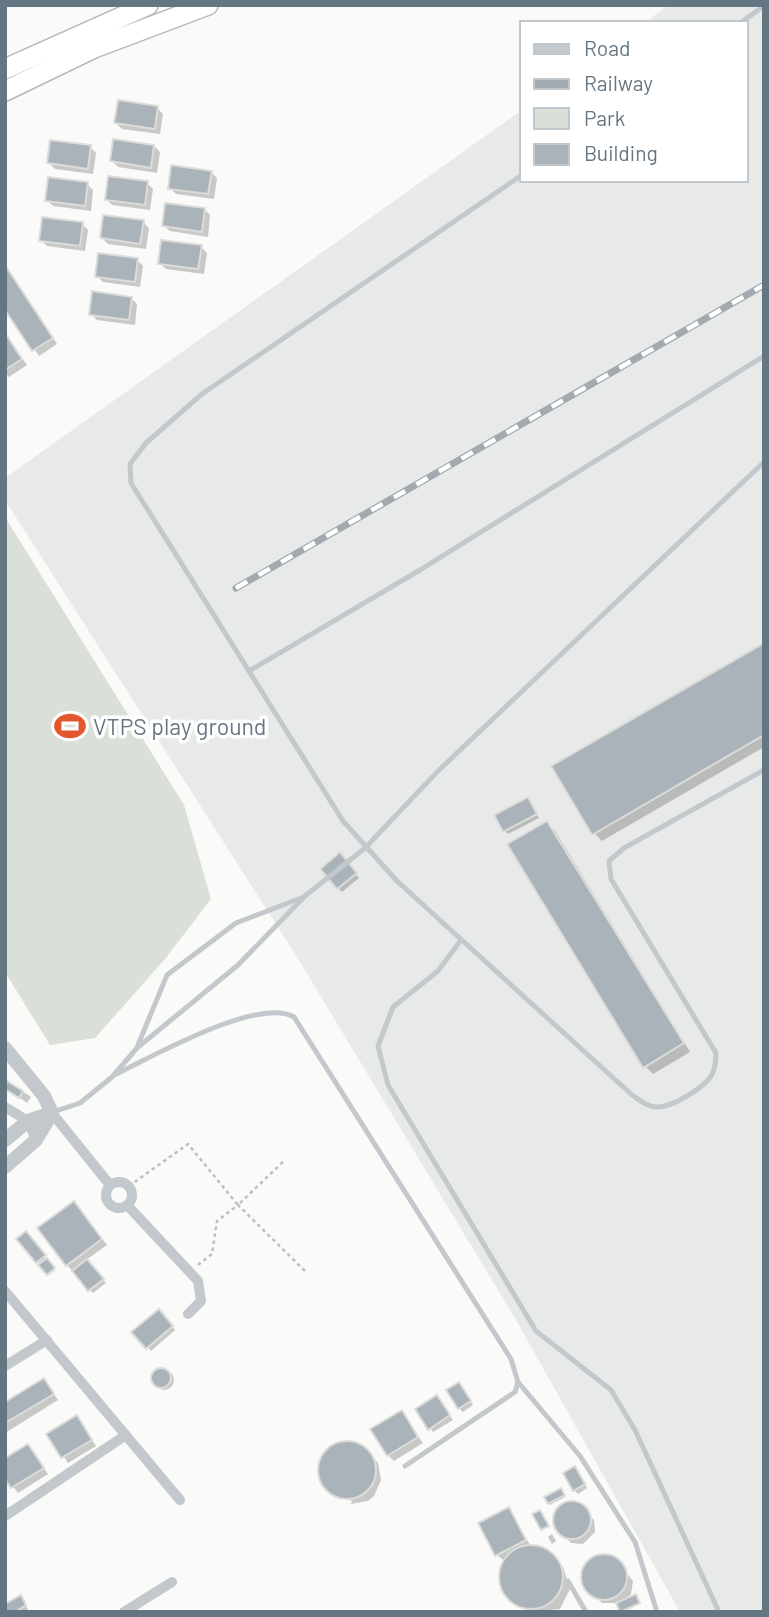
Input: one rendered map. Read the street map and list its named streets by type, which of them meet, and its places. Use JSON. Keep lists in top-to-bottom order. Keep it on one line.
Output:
{"places":{"sports":["VTPS play ground"]},"legend":["Road","Railway","Park","Building"]}
